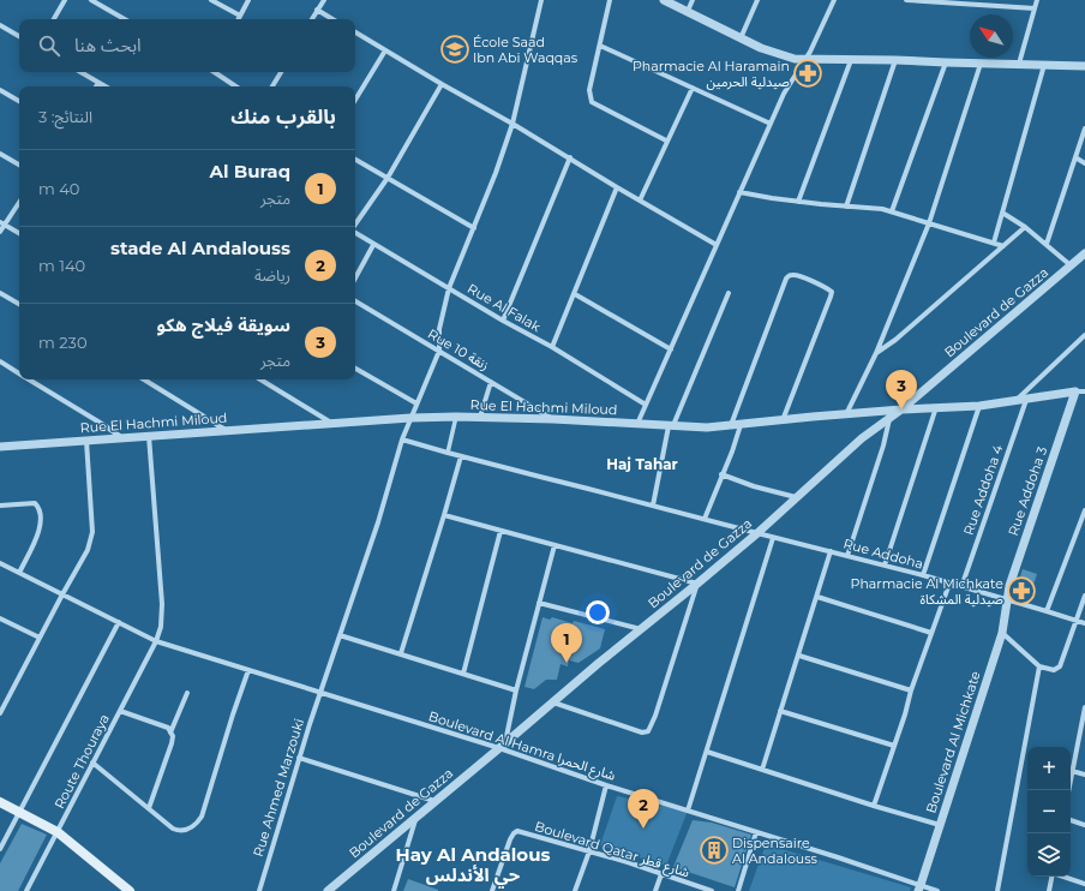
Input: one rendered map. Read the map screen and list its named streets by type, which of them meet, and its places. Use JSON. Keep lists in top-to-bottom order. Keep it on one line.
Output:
{"streets":{"street":["Rue Al Falak","Boulevard de Gazza","Rue 10 زنقة","Rue El Hachmi Miloud","Rue Addoha 4","Rue Addoha 3","Rue Addoha","Boulevard Al Michkate","Boulevard Al Hamra شارع الحمرا","Route Thouraya","Rue Ahmed Marzouki","Boulevard Qatar شارع قطر"]},"crossings":[["Boulevard de Gazza","Rue El Hachmi Miloud"],["Boulevard de Gazza","Rue Addoha"],["Boulevard de Gazza","Boulevard Al Hamra شارع الحمرا"],["Rue 10 زنقة","Rue El Hachmi Miloud"],["Rue 10 زنقة","Rue Ahmed Marzouki"],["Rue El Hachmi Miloud","Rue Addoha 4"],["Rue El Hachmi Miloud","Rue Addoha 3"],["Rue El Hachmi Miloud","Route Thouraya"],["Rue El Hachmi Miloud","Rue Ahmed Marzouki"],["Rue Addoha 4","Rue Addoha"],["Rue Addoha 3","Rue Addoha"],["Rue Addoha 3","Boulevard Al Michkate"],["Rue Addoha","Boulevard Al Michkate"],["Rue Addoha","Rue Ahmed Marzouki"],["Boulevard Al Michkate","Boulevard Al Hamra شارع الحمرا"],["Boulevard Al Hamra شارع الحمرا","Route Thouraya"],["Boulevard Al Hamra شارع الحمرا","Rue Ahmed Marzouki"]],"districts":["Haj Tahar","Hay Al Andalous حي الأندلس"],"places":{"school or university":["École Saad Ibn Abi Waqqas"],"pharmacy":["Pharmacie Al Haramain صيدلية الحرمين","Pharmacie Al Michkate صيدلية المشكاة"],"building":["Dispensaire Al Andalouss"]},"north":"top left","page":{"search":"ابحث هنا","heading":["بالقرب منك","النتائج: 3"],"list":[{"mark":"1","name":"Al Buraq","note":"متجر","value":"40 m"},{"mark":"2","name":"stade Al Andalouss","note":"رياضة","value":"140 m"},{"mark":"3","name":"سويقة فيلاج هكو","note":"متجر","value":"230 m"}],"pins":["3","1","2"],"map_buttons":["+","−"]}}
